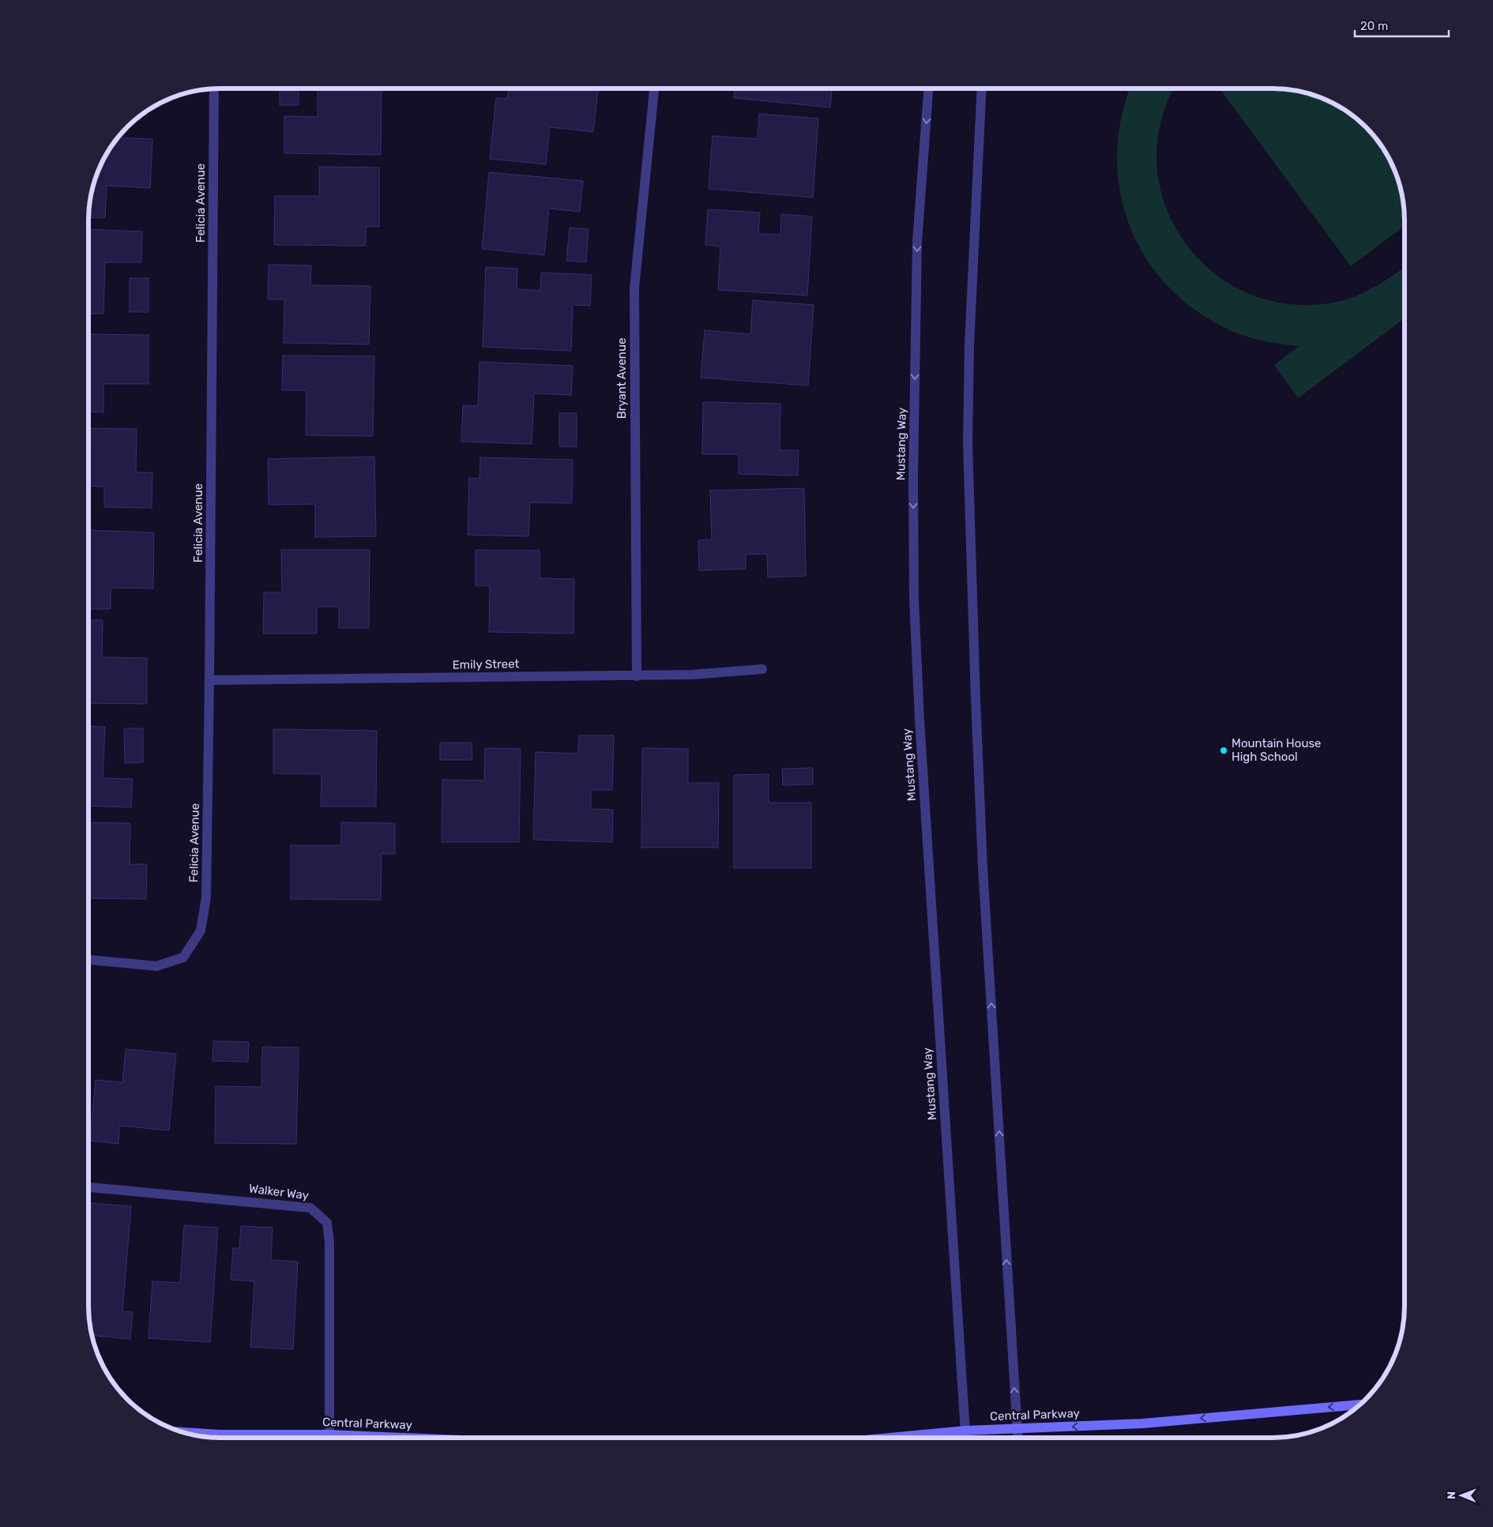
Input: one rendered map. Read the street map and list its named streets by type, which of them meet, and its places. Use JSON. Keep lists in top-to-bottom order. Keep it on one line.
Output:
{"streets":{"main road":["Central Parkway"],"street":["Felicia Avenue","Bryant Avenue","Mustang Way","Emily Street","Walker Way"]},"crossings":[["Felicia Avenue","Emily Street"],["Bryant Avenue","Emily Street"],["Mustang Way","Central Parkway"],["Walker Way","Central Parkway"]],"one_way":["Central Parkway"],"places":["Mountain House High School"],"scale_bar":"20 m","north":"left"}
